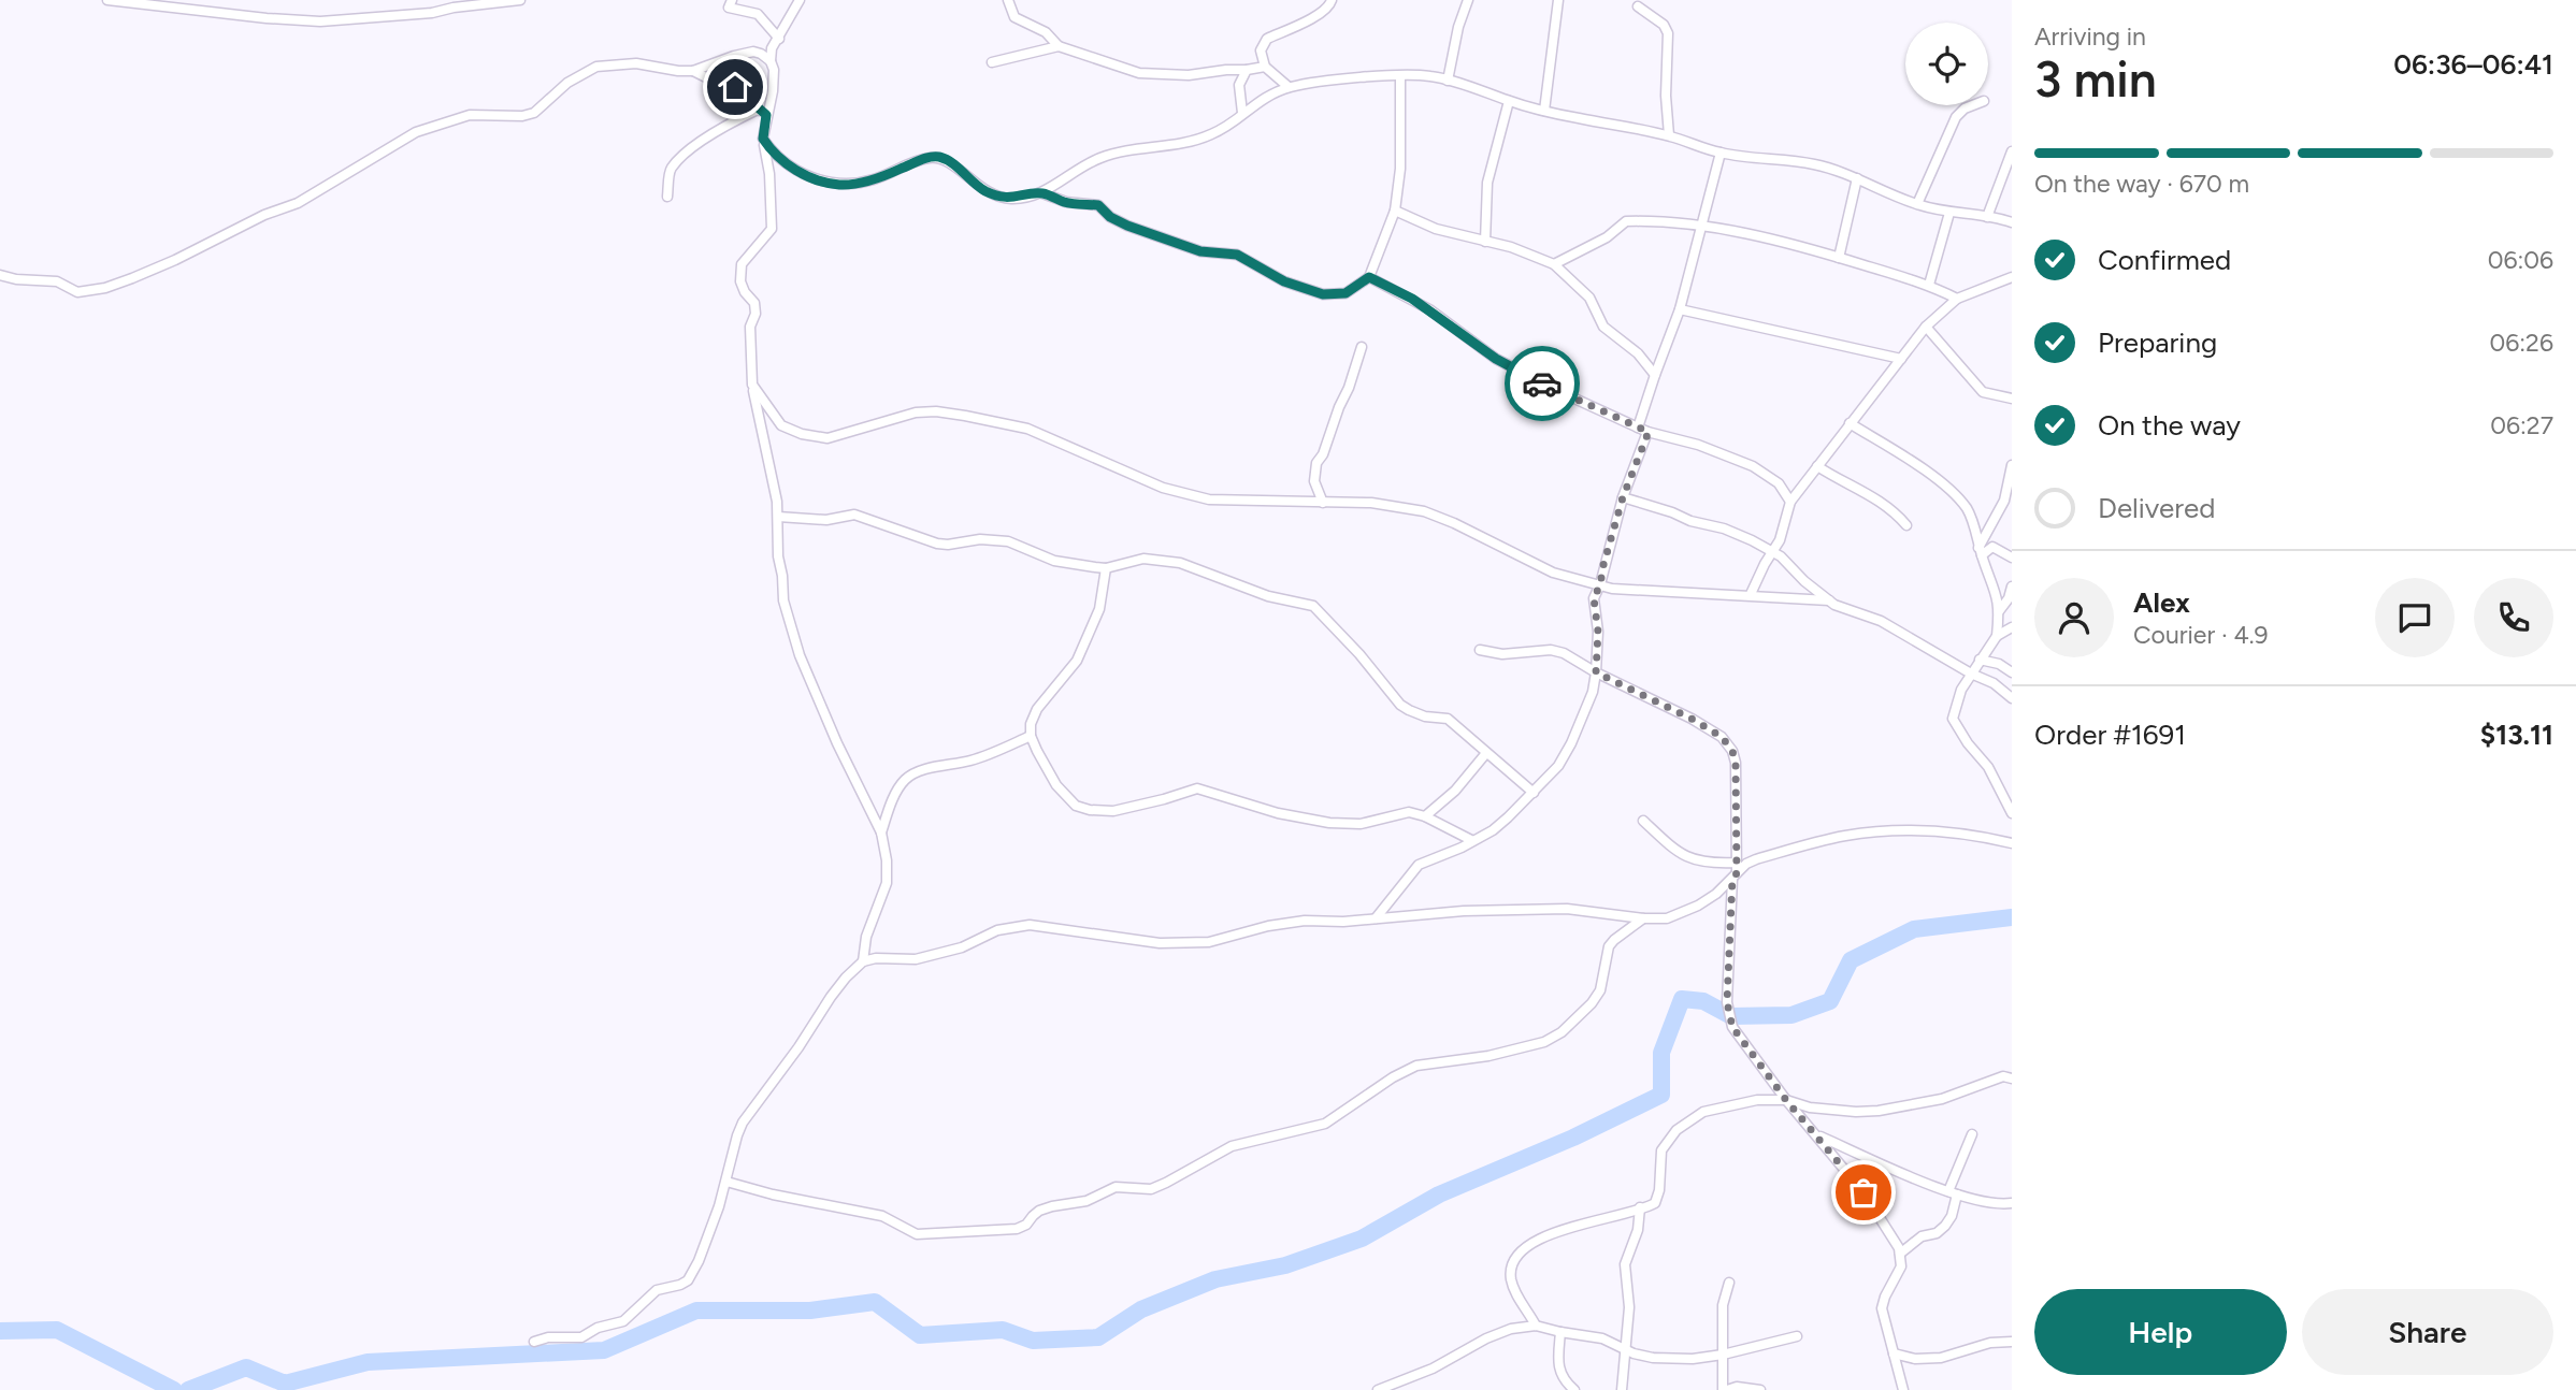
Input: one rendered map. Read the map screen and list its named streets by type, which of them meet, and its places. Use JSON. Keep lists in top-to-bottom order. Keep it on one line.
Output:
{"page":{"heading":["3 min","Arriving in","06:36–06:41"],"panel":["Alex","Courier · 4.9","Order #1691","$13.11"],"bar":"On the way · 670 m","list":[["Confirmed","06:06"],["Preparing","06:26"],["On the way","06:27"],"Delivered"],"buttons":["Help","Share"]}}
